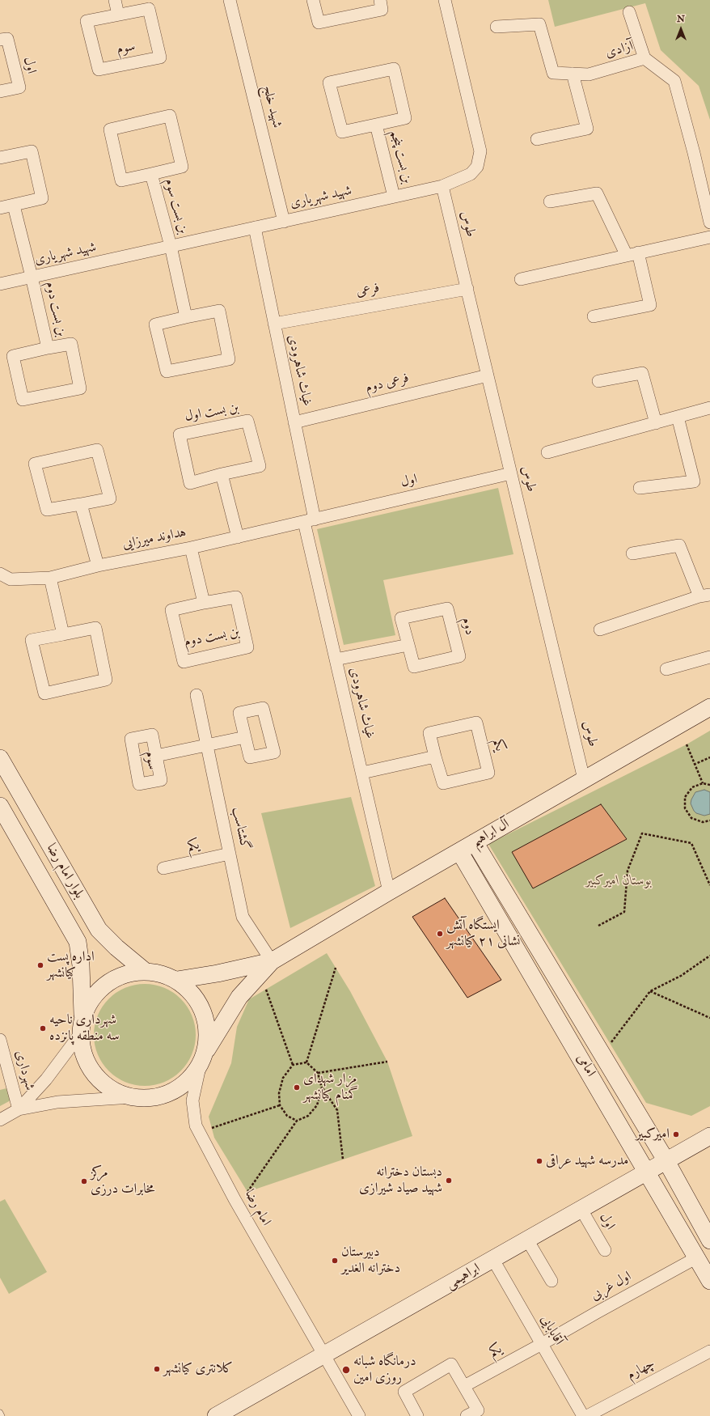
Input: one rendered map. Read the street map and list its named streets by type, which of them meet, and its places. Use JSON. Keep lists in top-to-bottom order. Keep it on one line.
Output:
{"streets":{"main road":["آل ابراهیم","بلوار امام رضا","امامی","ابراهیمی"],"street":["سوم","آزادی","اول","شهید خلج","بن بست پنجم","شهید شهریاری","بن بست سوم","طوس","فرعی","بن بست دوم","غیاث شاهرودی","فرعی دوم","بن بست اول","هداوند میرزایی","دوم","یکم","گشتاسب","شهرداری","امام رضا","اول غربی","آقابابایی","چهارم"]},"crossings":[["سوم","گشتاسب"],["اول","طوس"],["اول","غیاث شاهرودی"],["اول","هداوند میرزایی"],["اول","ابراهیمی"],["شهید خلج","شهید شهریاری"],["بن بست پنجم","شهید شهریاری"],["شهید شهریاری","بن بست سوم"],["شهید شهریاری","طوس"],["شهید شهریاری","بن بست دوم"],["شهید شهریاری","غیاث شاهرودی"],["طوس","فرعی"],["طوس","فرعی دوم"],["طوس","آل ابراهیم"],["فرعی","غیاث شاهرودی"],["غیاث شاهرودی","فرعی دوم"],["غیاث شاهرودی","هداوند میرزایی"],["غیاث شاهرودی","آل ابراهیم"],["یکم","گشتاسب"],["یکم","اول غربی"],["یکم","آقابابایی"],["گشتاسب","آل ابراهیم"],["آل ابراهیم","امامی"],["امامی","ابراهیمی"],["امامی","اول غربی"],["امام رضا","ابراهیمی"],["ابراهیمی","آقابابایی"],["اول غربی","آقابابایی"]],"parks":["بوستان امیرکبیر"],"places":["ایستگاه آتش نشانی ۲۱ کیانشهر","اداره پست کیانشهر","شهرداری ناحیه سه منطقه پانزده","مزار شهدای گمنام کیانشهر","امیرکبیر","مدرسه شهید عراقی","دبستان دخترانه شهید صیاد شیرازی","مرکز مخابرات درزی","دبیرستان دخترانه الغدیر","کلانتری کیانشهر","درمانگاه شبانه روزی امین"],"north":"top"}
